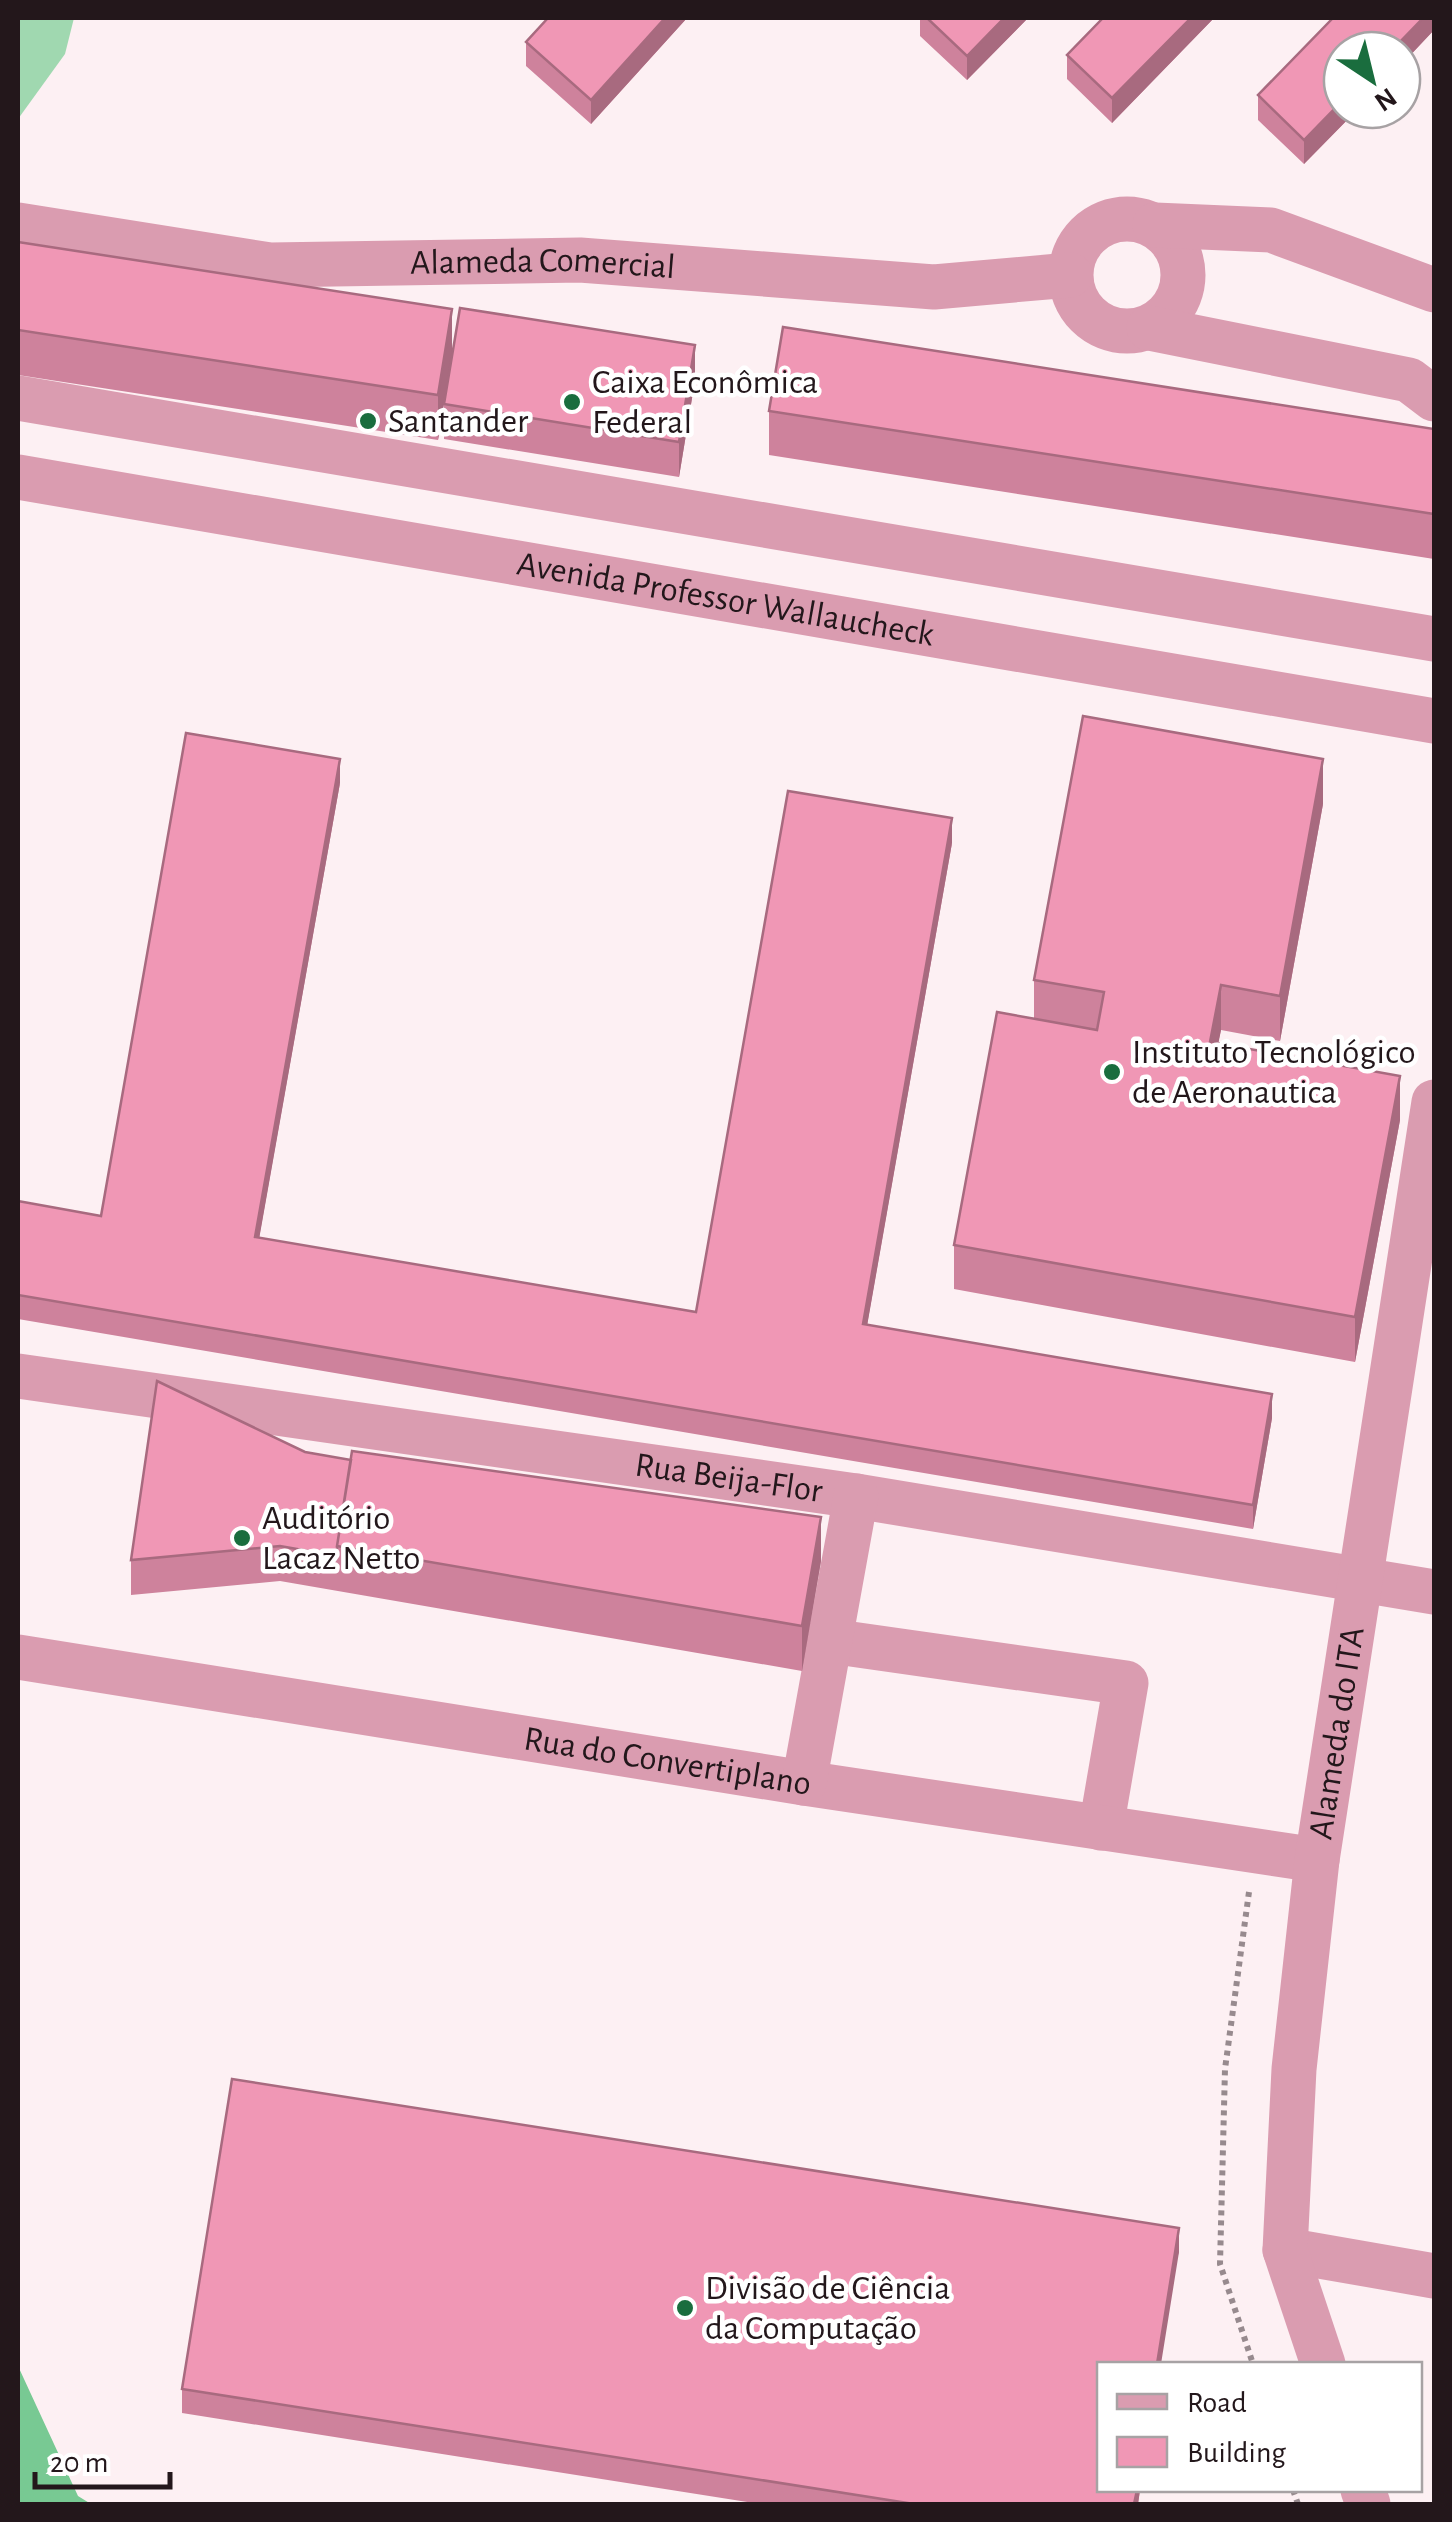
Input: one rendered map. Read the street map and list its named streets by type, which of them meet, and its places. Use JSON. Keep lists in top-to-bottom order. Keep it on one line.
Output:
{"streets":{"lane":["Alameda Comercial","Avenida Professor Wallaucheck","Rua Beija-Flor","Alameda do ITA","Rua do Convertiplano"]},"crossings":[["Rua Beija-Flor","Alameda do ITA"],["Alameda do ITA","Rua do Convertiplano"]],"places":["Caixa Econômica Federal","Santander","Instituto Tecnológico de Aeronautica","Auditório Lacaz Netto","Divisão de Ciência da Computação"],"legend":["Road","Building"],"scale_bar":"20 m","north":"bottom right"}
